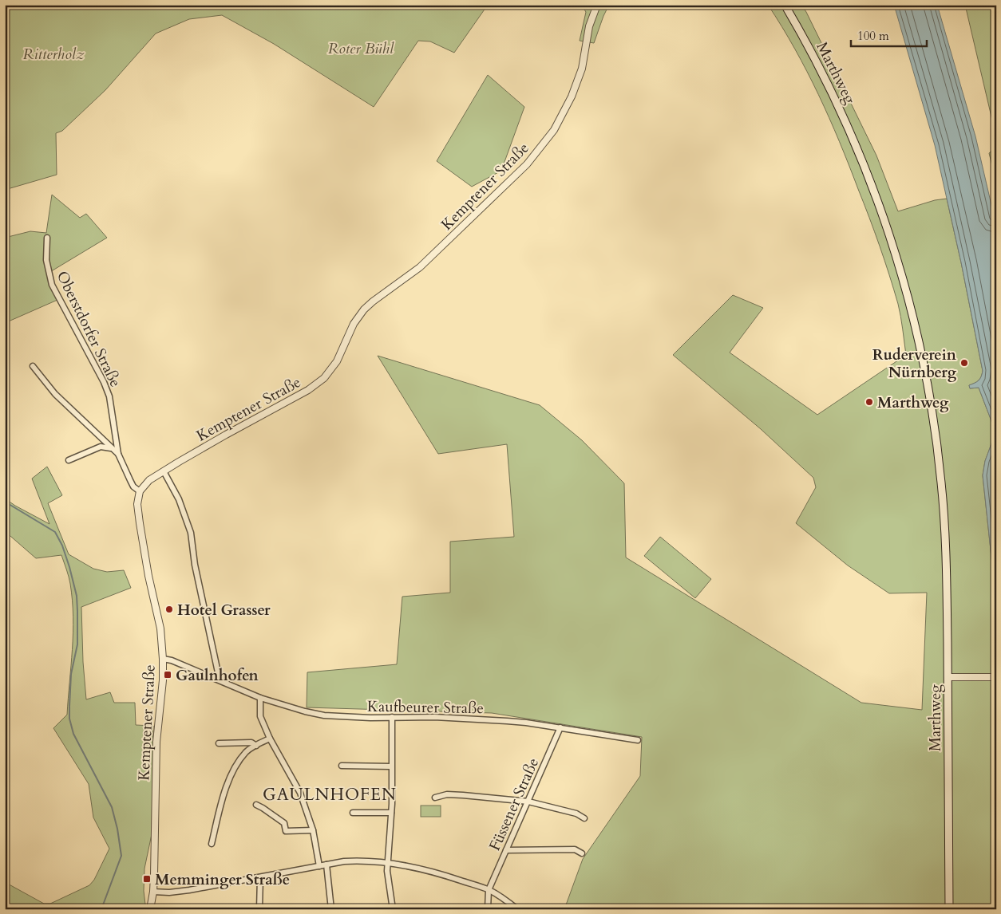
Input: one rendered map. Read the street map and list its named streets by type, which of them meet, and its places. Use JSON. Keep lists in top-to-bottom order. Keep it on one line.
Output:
{"streets":{"main road":["Marthweg"],"street":["Kemptener Straße","Oberstdorfer Straße","Kaufbeurer Straße","Füssener Straße"]},"crossings":[["Kemptener Straße","Kaufbeurer Straße"],["Kaufbeurer Straße","Füssener Straße"]],"districts":["GAULNHOFEN"],"parks":["Roter Bühl","Ritterholz"],"places":{"other":["Ruderverein Nürnberg","Marthweg","Hotel Grasser"],"transit":["Gaulnhofen","Memminger Straße"]},"scale_bar":"100 m"}
